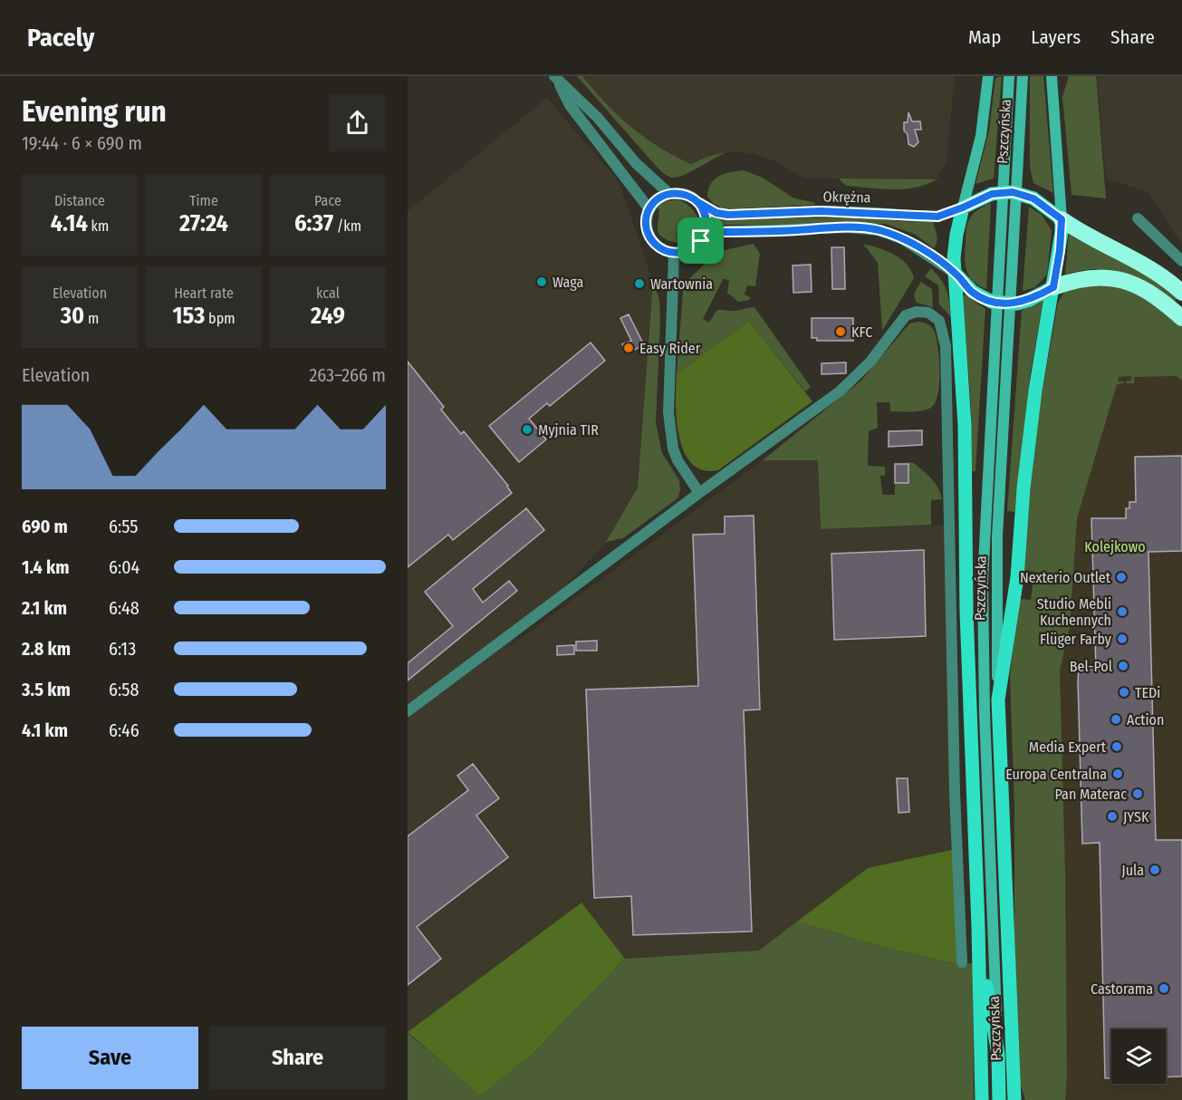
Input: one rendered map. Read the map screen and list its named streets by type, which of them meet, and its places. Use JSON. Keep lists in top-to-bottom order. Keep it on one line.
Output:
{"streets":{"main road":["Pszczyńska"],"street":["Okrężna"]},"parks":["Kolejkowo"],"places":["Waga","Wartownia","KFC","Easy Rider","Myjnia TIR","Nexterio Outlet","Studio Mebli Kuchennych","Flüger Farby","Bel-Pol","TEDi","Action","Media Expert","Europa Centralna","Pan Materac","JYSK","Jula","Castorama"],"page":{"header":"Pacely","nav":["Map","Layers","Share"],"heading":["Evening run","19:44 · 6 × 690 m"],"stats":[["Distance","4.14 km"],["Time","27:24"],["Pace","6:37 /km"],["Elevation","30 m"],["Heart rate","153 bpm"],["kcal","249"]],"chart":["Elevation","263–266 m"],"list":[{"name":"690 m","note":"6:55"},{"name":"1.4 km","note":"6:04"},{"name":"2.1 km","note":"6:48"},{"name":"2.8 km","note":"6:13"},{"name":"3.5 km","note":"6:58"},{"name":"4.1 km","note":"6:46"}],"buttons":["Save","Share"]}}
